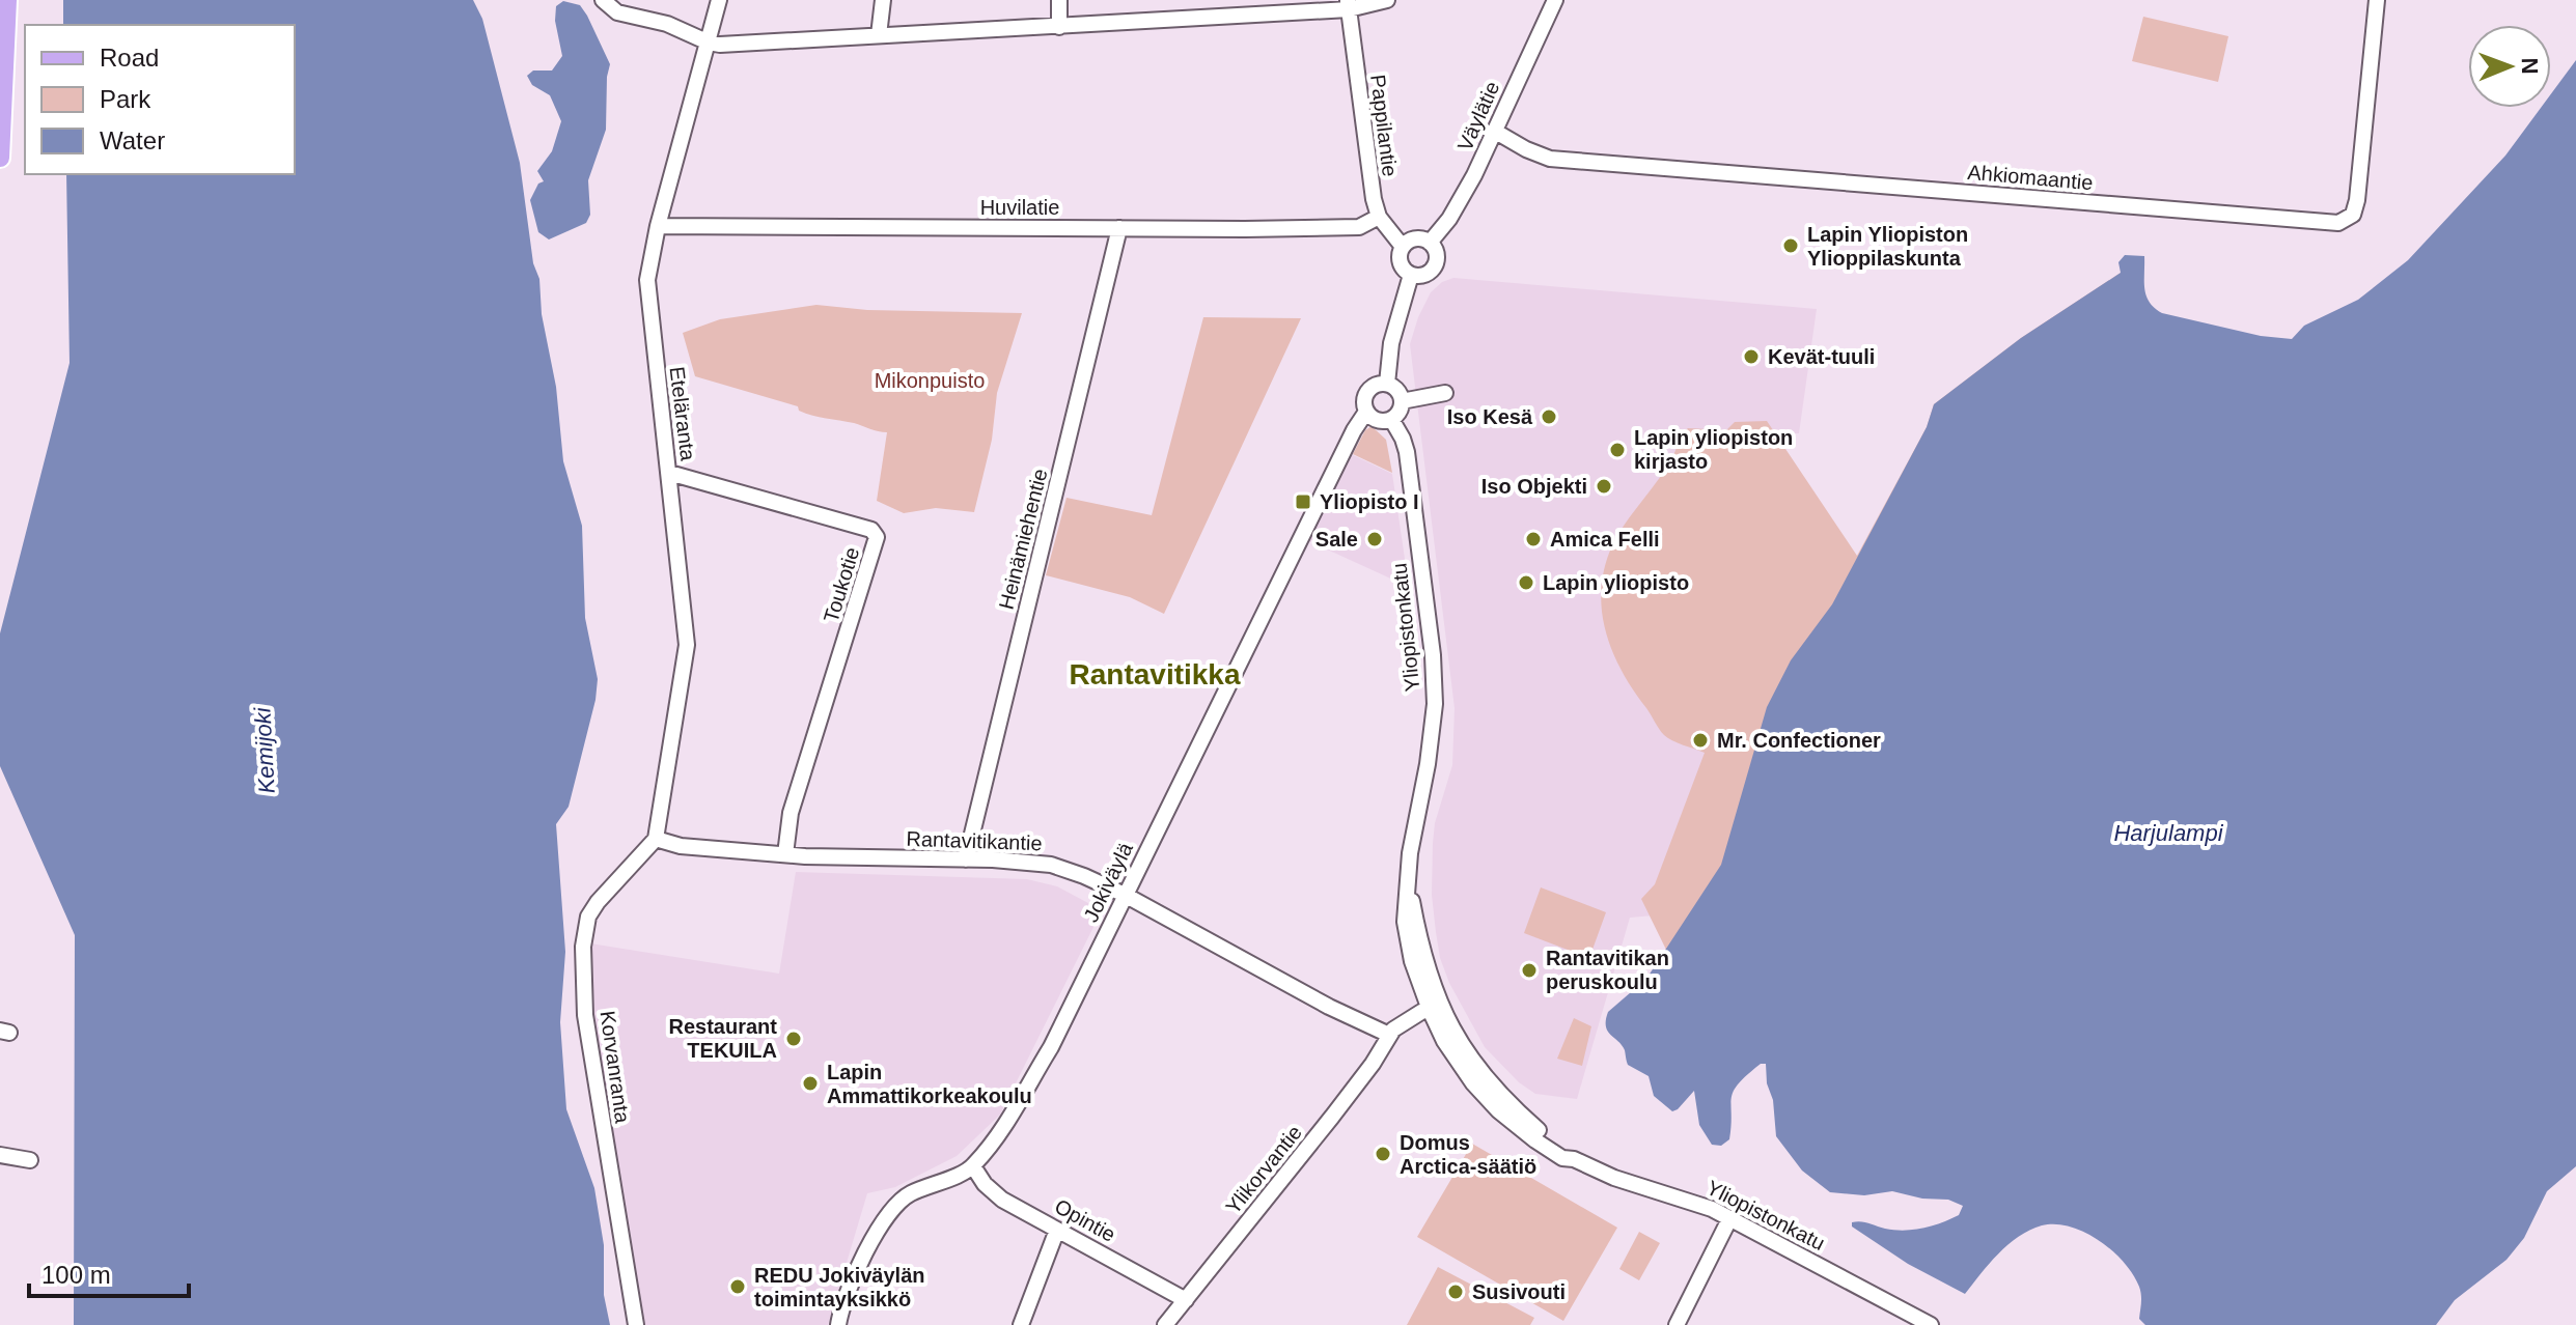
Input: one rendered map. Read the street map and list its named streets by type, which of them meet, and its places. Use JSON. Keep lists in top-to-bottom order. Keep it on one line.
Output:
{"streets":{"street":["Väylätie","Pappilantie","Ahkiomaantie","Huvilatie","Eteläranta","Heinämiehentie","Toukotie","Yliopistonkatu","Rantavitikantie","Jokiväylä","Korvanranta","Ylikorvantie","Opintie"]},"crossings":[["Väylätie","Pappilantie"],["Väylätie","Ahkiomaantie"],["Pappilantie","Huvilatie"],["Huvilatie","Eteläranta"],["Huvilatie","Heinämiehentie"],["Eteläranta","Toukotie"],["Eteläranta","Rantavitikantie"],["Eteläranta","Korvanranta"],["Heinämiehentie","Rantavitikantie"],["Toukotie","Rantavitikantie"],["Yliopistonkatu","Jokiväylä"],["Rantavitikantie","Jokiväylä"],["Rantavitikantie","Korvanranta"],["Rantavitikantie","Ylikorvantie"],["Jokiväylä","Opintie"],["Ylikorvantie","Opintie"]],"districts":["Rantavitikka"],"water":["Kemijoki","Harjulampi"],"parks":["Mikonpuisto"],"places":{"other":["Lapin Yliopiston Ylioppilaskunta","Kevät-tuuli","Iso Kesä","Lapin yliopiston kirjasto","Iso Objekti","Sale","Amica Felli","Lapin yliopisto","Mr. Confectioner","Rantavitikan peruskoulu","Restaurant TEKUILA","Lapin Ammattikorkeakoulu","Domus Arctica-säätiö","REDU Jokiväylän toimintayksikkö","Susivouti"],"transit":["Yliopisto I"]},"legend":["Road","Park","Water"],"scale_bar":"100 m","north":"right"}
